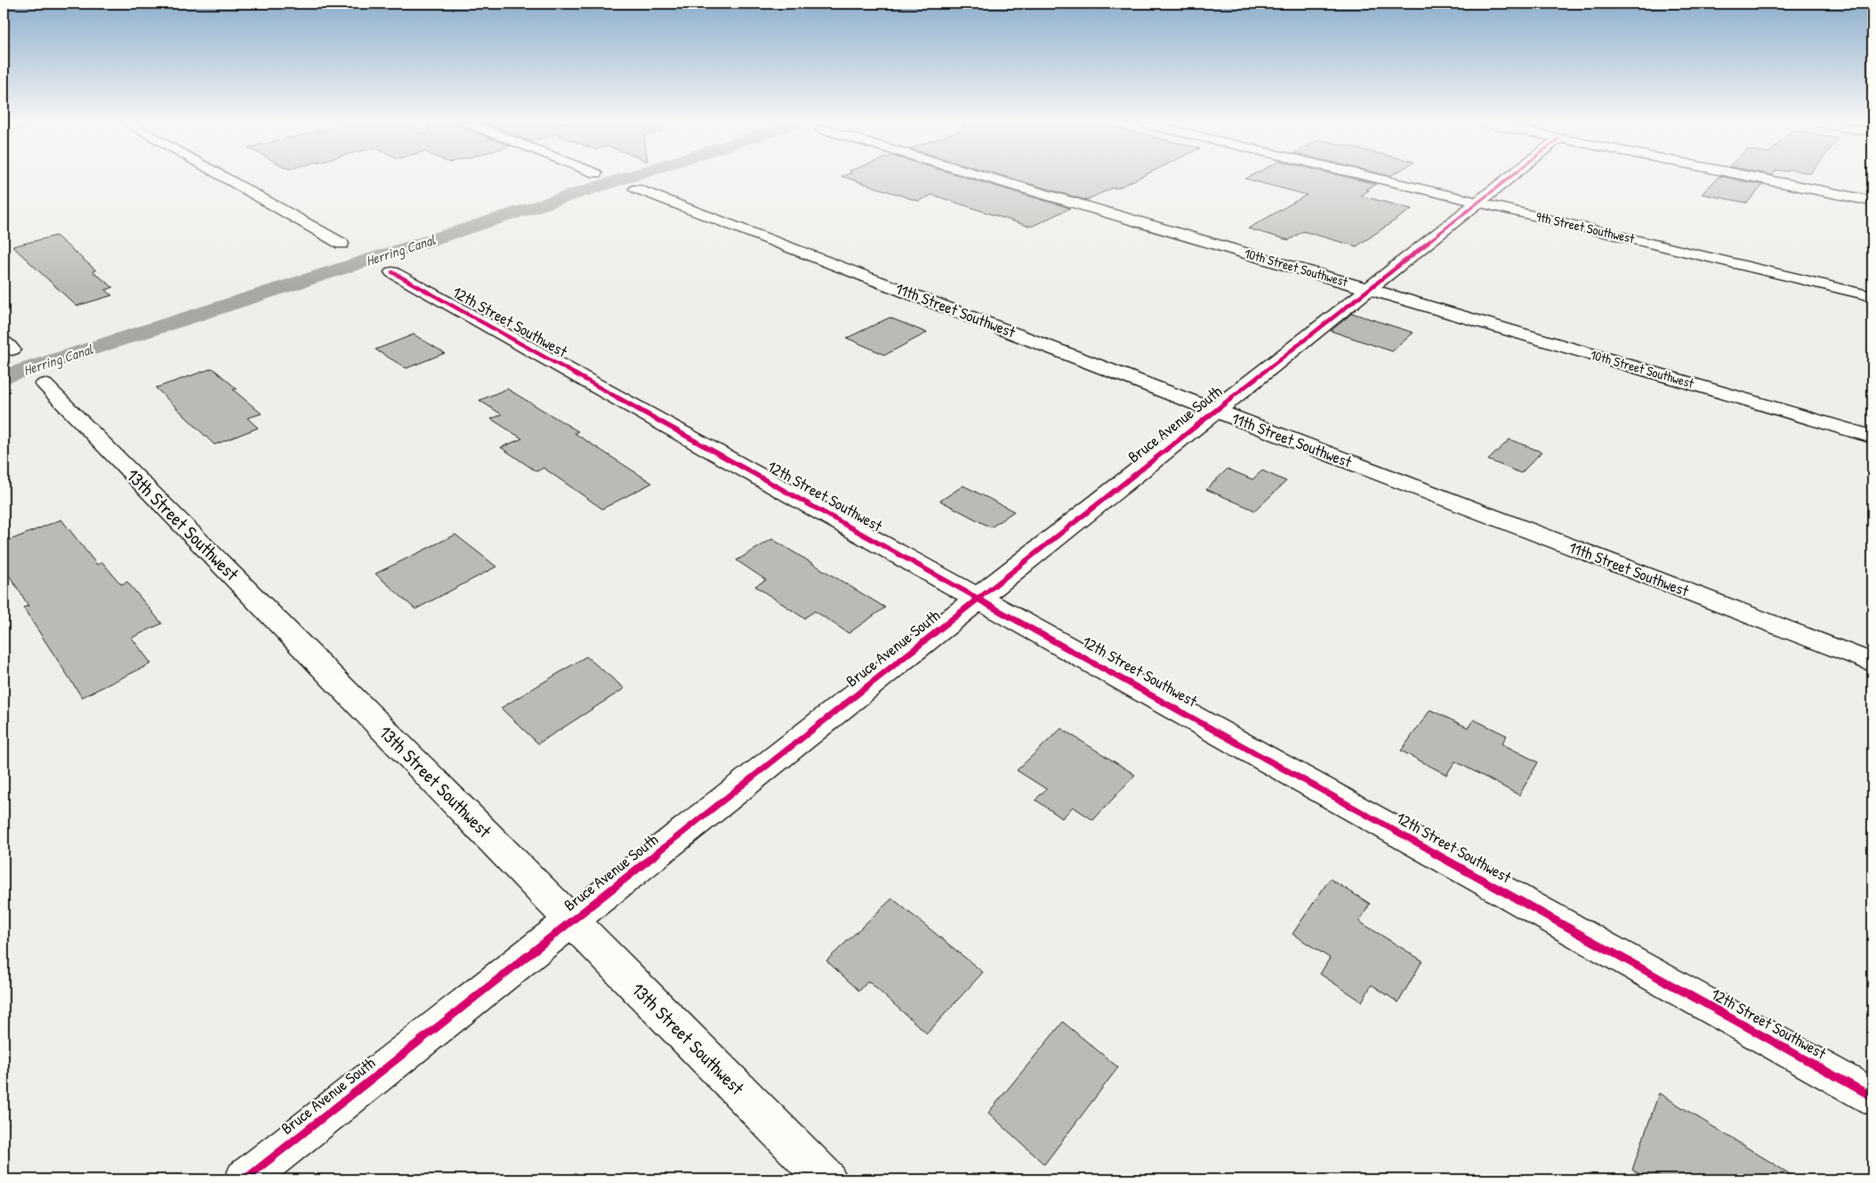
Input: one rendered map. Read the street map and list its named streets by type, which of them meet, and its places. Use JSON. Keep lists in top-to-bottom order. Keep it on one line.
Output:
{"streets":{"street":["9th Street Southwest","10th Street Southwest","11th Street Southwest","12th Street Southwest","Bruce Avenue South","13th Street Southwest"]},"crossings":[["9th Street Southwest","Bruce Avenue South"],["10th Street Southwest","Bruce Avenue South"],["11th Street Southwest","Bruce Avenue South"],["12th Street Southwest","Bruce Avenue South"],["Bruce Avenue South","13th Street Southwest"]],"water":["Herring Canal"]}
